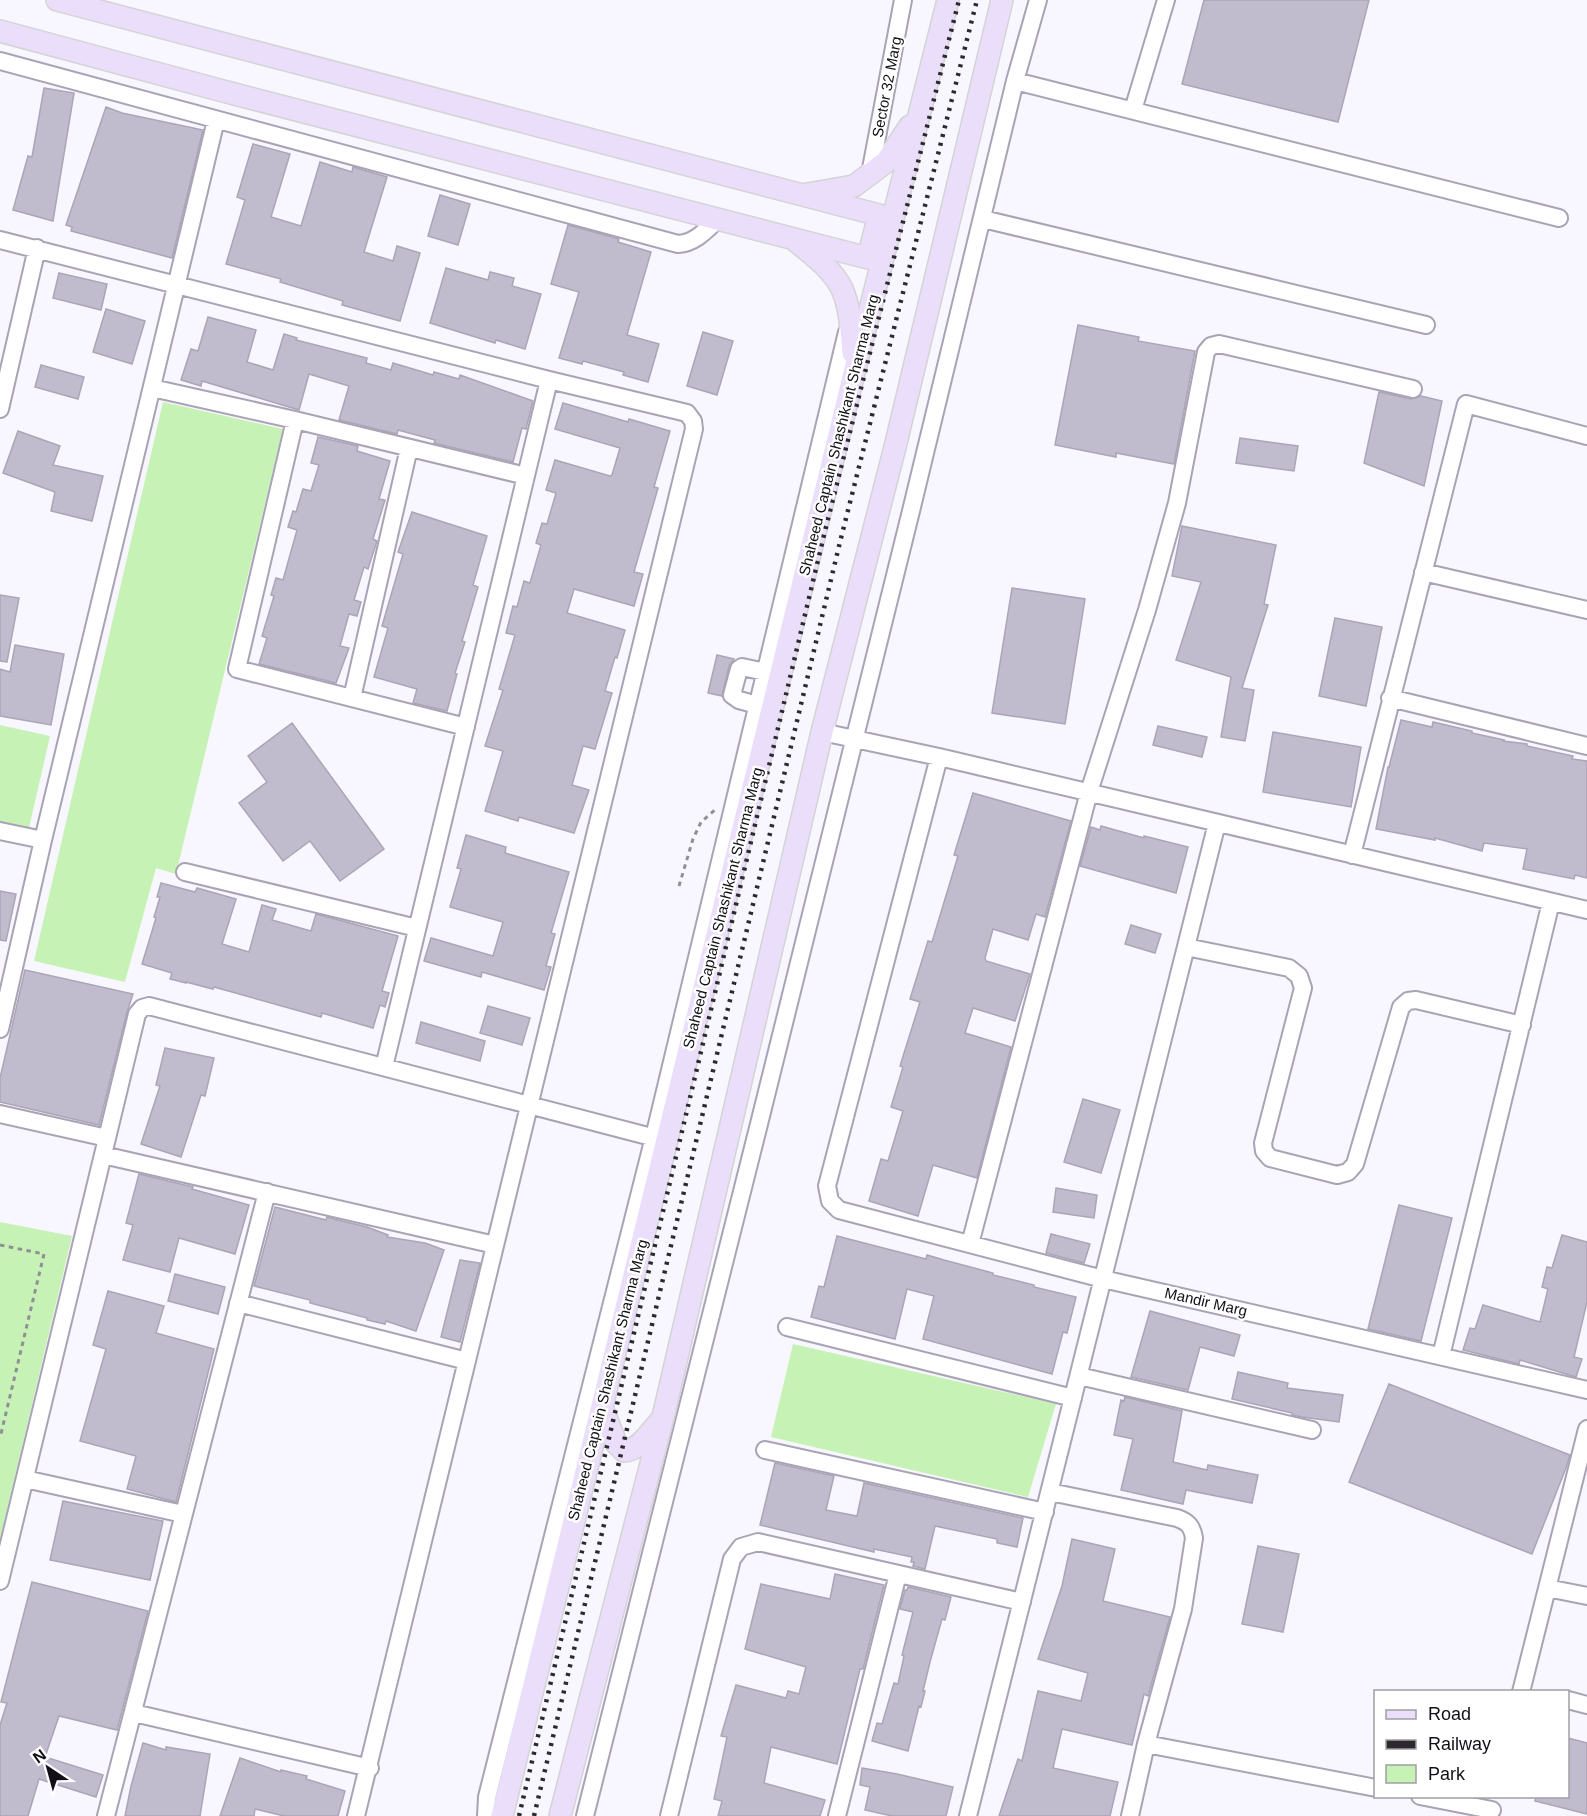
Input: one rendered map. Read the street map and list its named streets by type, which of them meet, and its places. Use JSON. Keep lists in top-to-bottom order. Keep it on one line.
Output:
{"streets":{"main road":["Shaheed Captain Shashikant Sharma Marg"],"street":["Sector 32 Marg","Mandir Marg"]},"legend":["Road","Railway","Park"],"north":"top left"}
